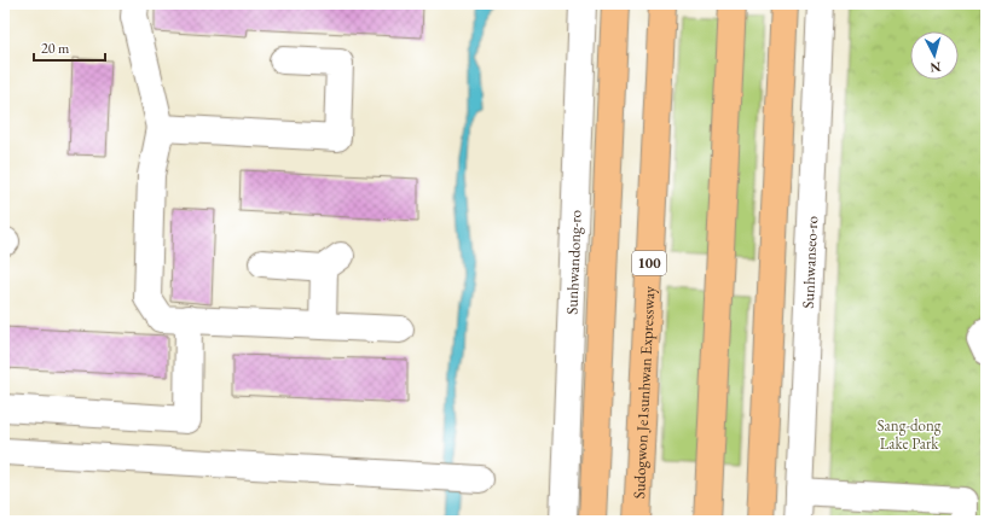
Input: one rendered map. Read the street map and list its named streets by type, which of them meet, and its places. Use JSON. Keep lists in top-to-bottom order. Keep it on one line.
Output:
{"streets":{"highway":["100","Sudogwon Je1sunhwan Expressway"],"street":["Sunhwandong-ro","Sunhwanseo-ro"]},"parks":["Sang-dong Lake Park"],"scale_bar":"20 m","north":"bottom"}
